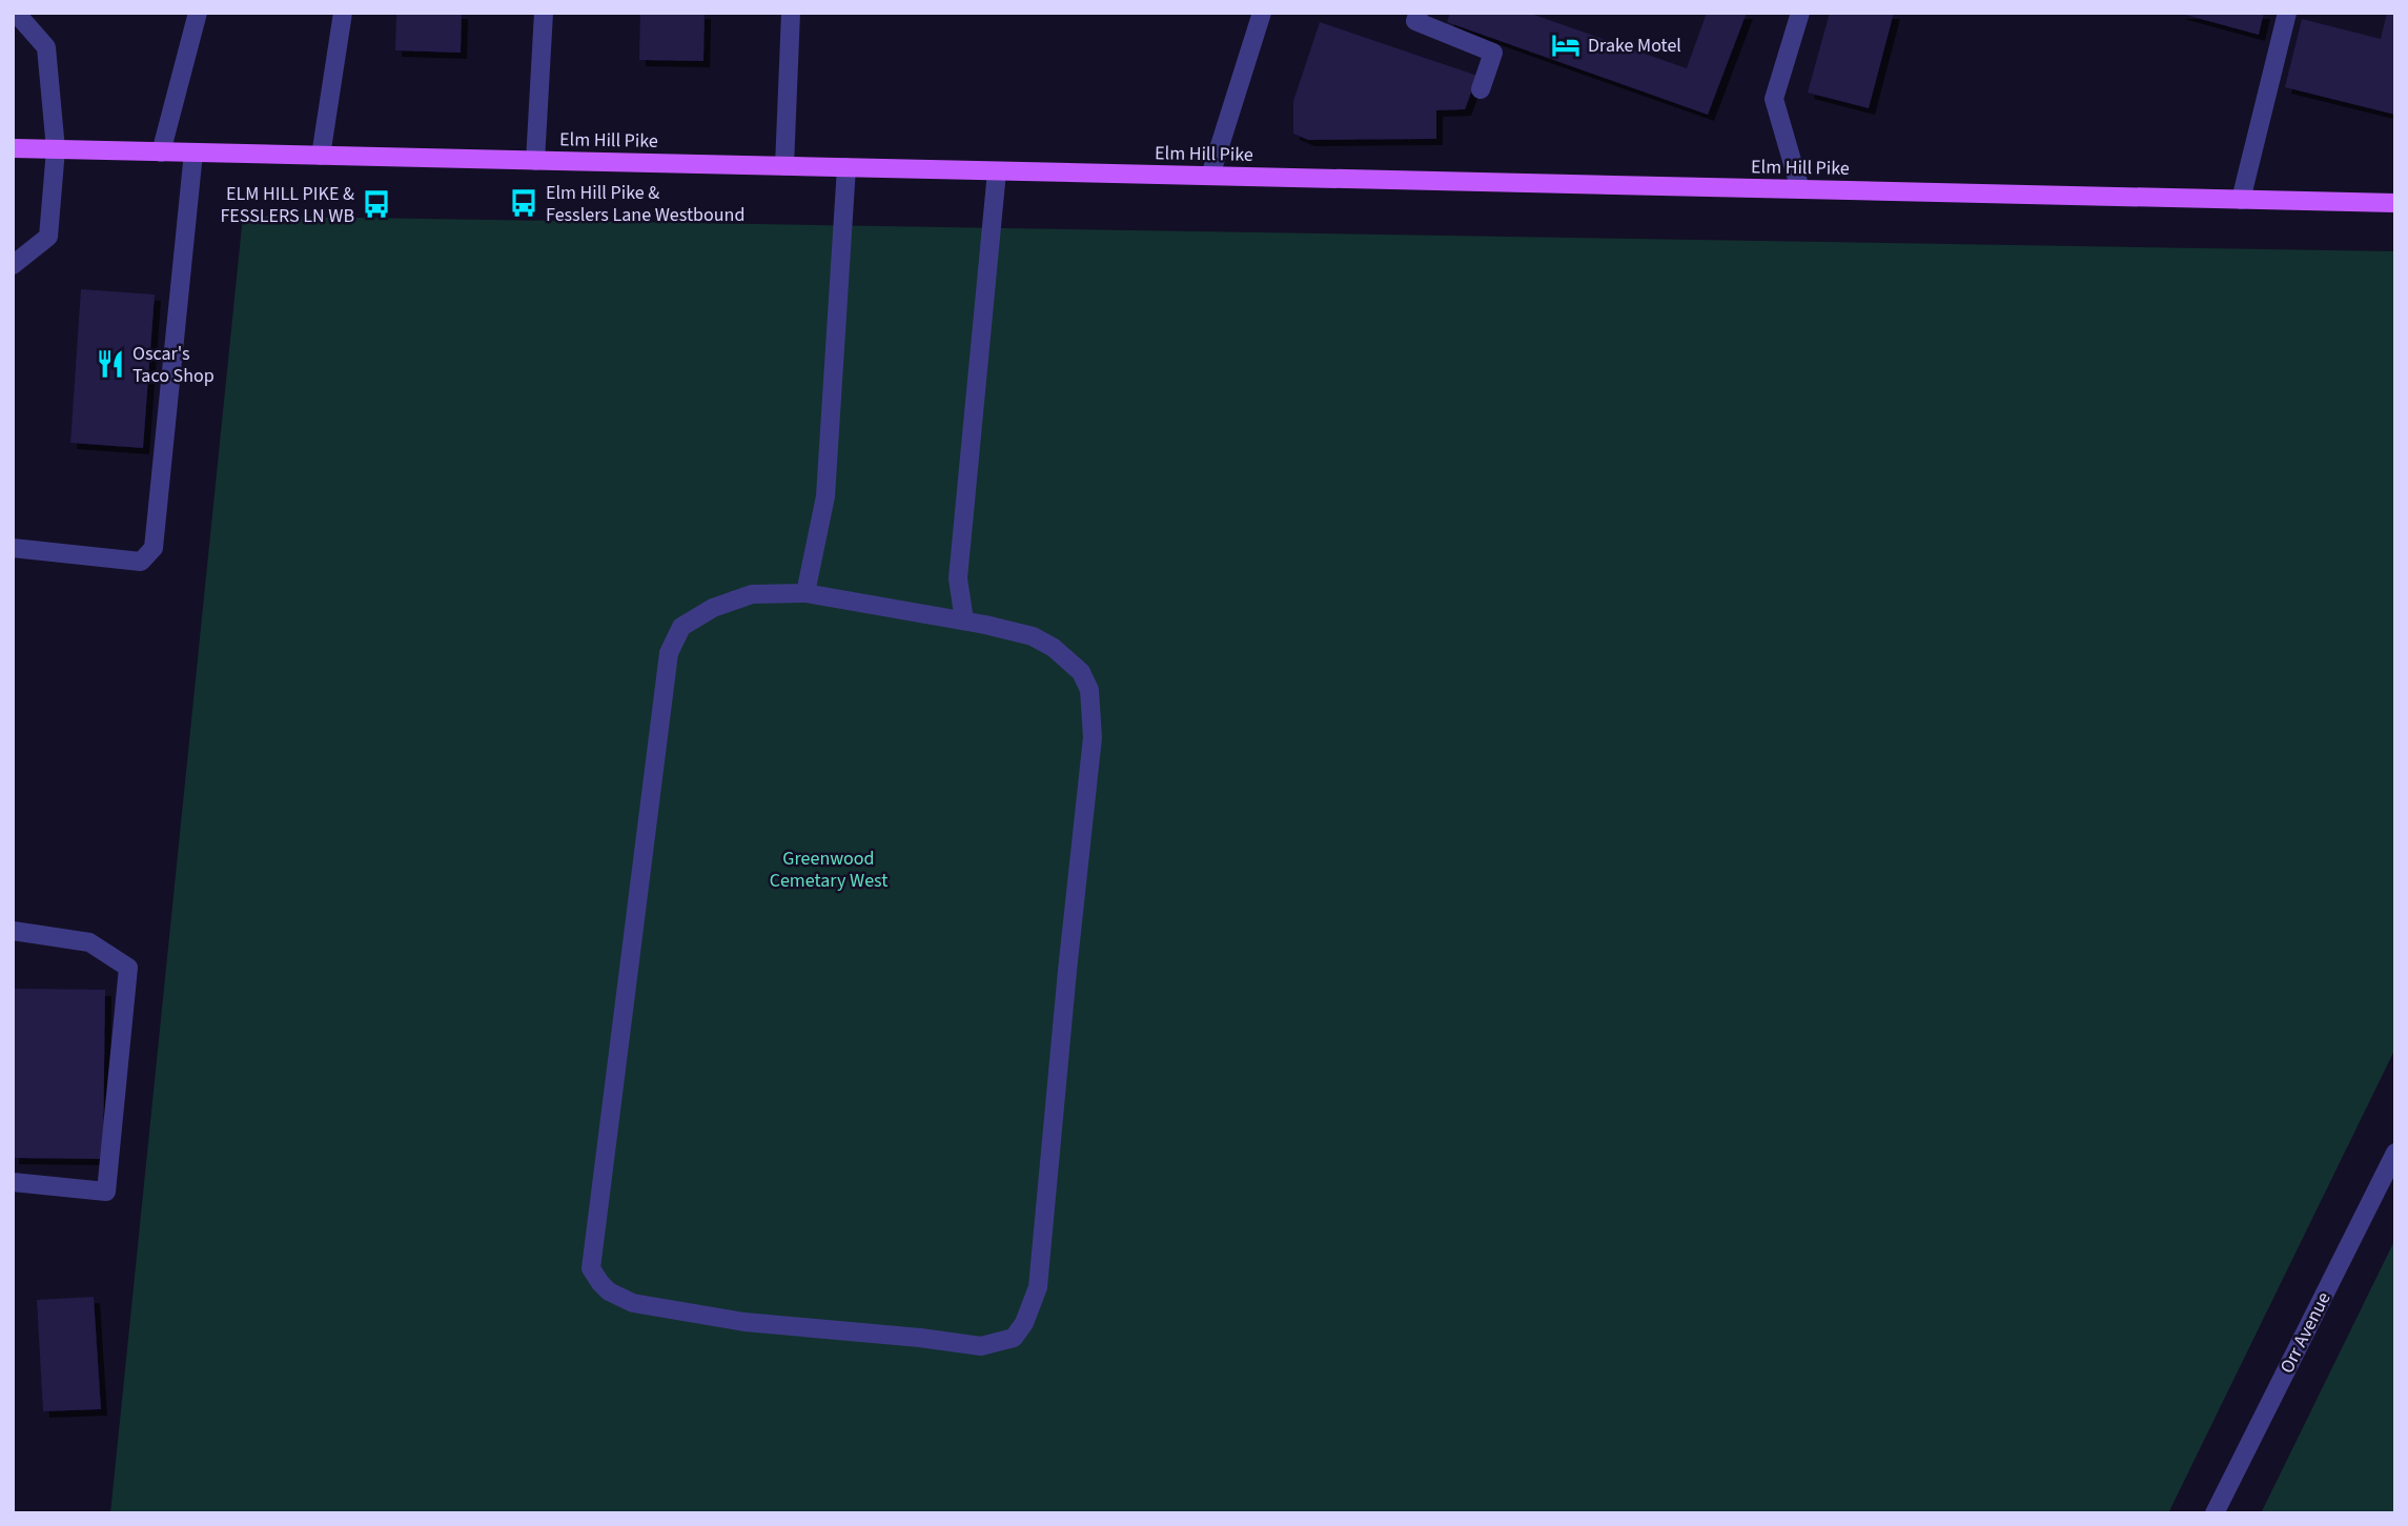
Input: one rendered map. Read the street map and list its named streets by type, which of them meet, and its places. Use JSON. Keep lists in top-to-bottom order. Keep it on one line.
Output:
{"streets":{"main road":["Elm Hill Pike"],"street":["Orr Avenue"]},"parks":["Greenwood Cemetary West"],"places":{"hotel":["Drake Motel"],"bus stop":["Elm Hill Pike & Fesslers Lane Westbound","ELM HILL PIKE & FESSLERS LN WB"],"restaurant":["Oscar's Taco Shop"]}}
